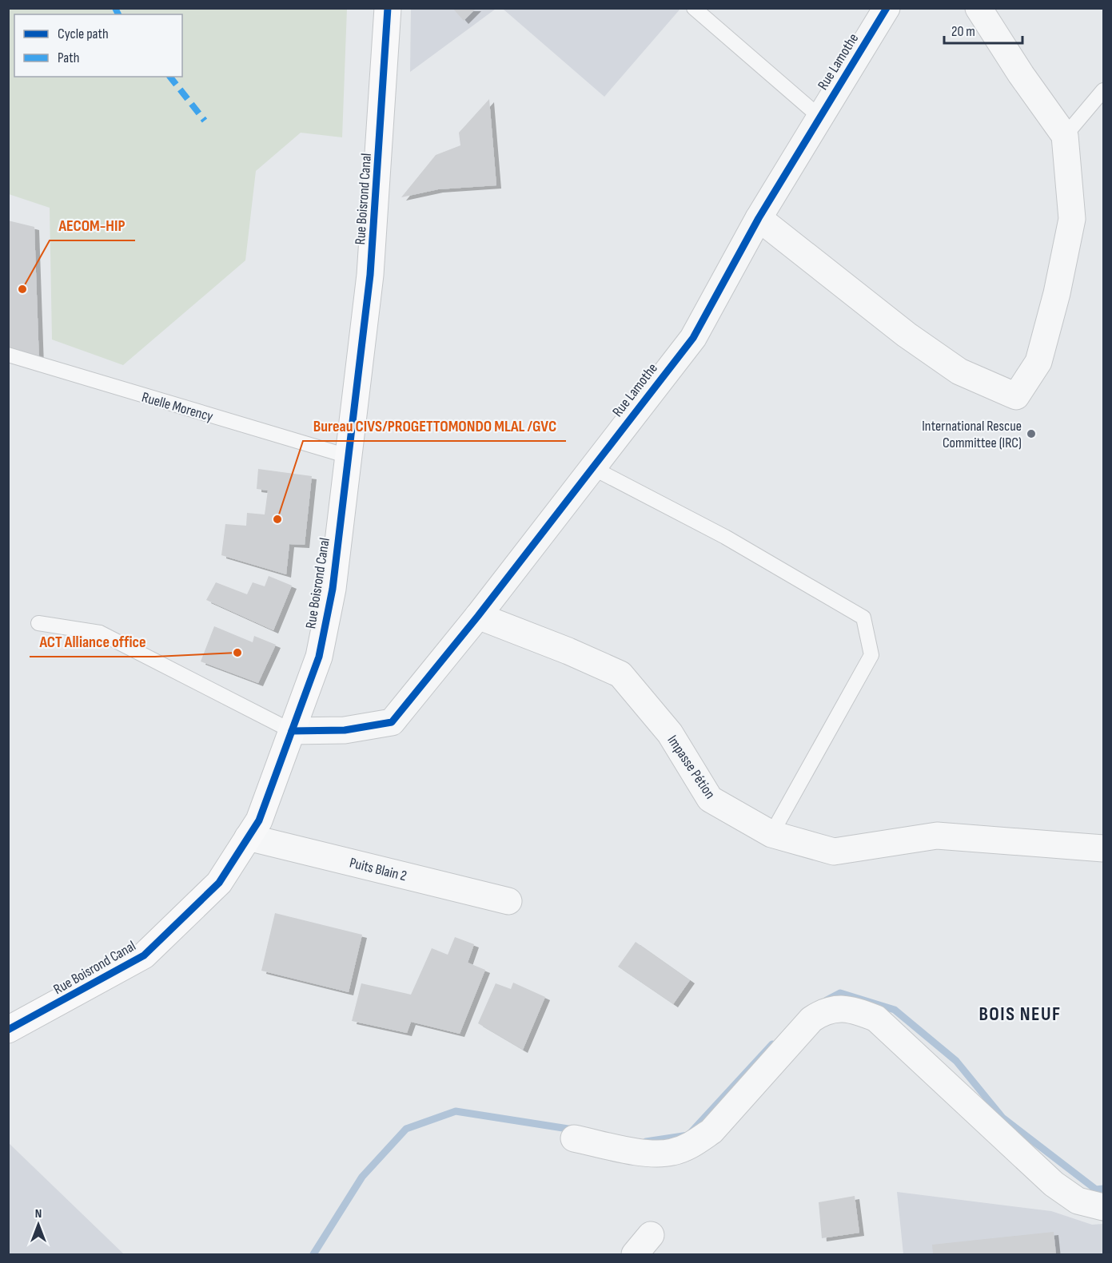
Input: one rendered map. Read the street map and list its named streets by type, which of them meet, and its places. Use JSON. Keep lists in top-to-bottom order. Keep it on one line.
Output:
{"streets":{"street":["Rue Lamothe","Rue Boisrond Canal","Impasse Pétion","Puits Blain 2"],"lane":["Ruelle Morency"]},"crossings":[["Rue Lamothe","Rue Boisrond Canal"],["Rue Lamothe","Impasse Pétion"],["Rue Boisrond Canal","Ruelle Morency"],["Rue Boisrond Canal","Puits Blain 2"]],"districts":["BOIS NEUF"],"places":["AECOM-HIP","International Rescue Committee (IRC)","Bureau CIVS/PROGETTOMONDO MLAL /GVC","ACT Alliance office"],"legend":["Cycle path","Path"],"scale_bar":"20 m","north":"top"}
